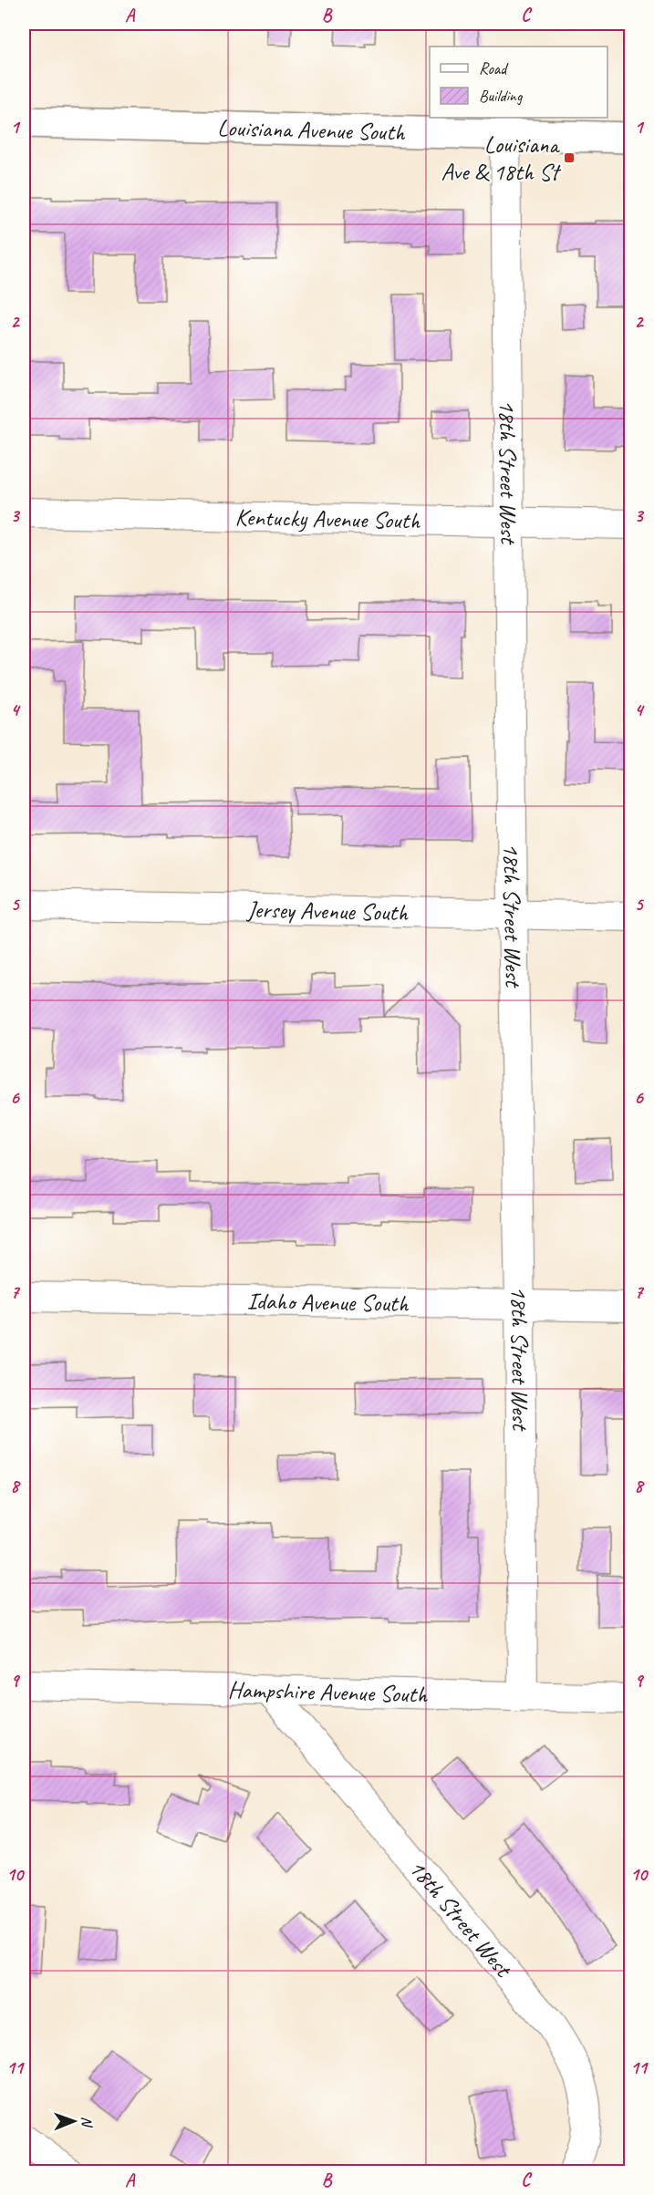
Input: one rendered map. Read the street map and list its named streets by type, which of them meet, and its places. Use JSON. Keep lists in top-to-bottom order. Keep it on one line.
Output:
{"streets":{"main road":["Louisiana Avenue South"],"street":["18th Street West","Kentucky Avenue South","Jersey Avenue South","Idaho Avenue South","Hampshire Avenue South"]},"crossings":[["Louisiana Avenue South","18th Street West"],["18th Street West","Kentucky Avenue South"],["18th Street West","Jersey Avenue South"],["18th Street West","Idaho Avenue South"],["18th Street West","Hampshire Avenue South"]],"places":{"transit":["Louisiana Ave & 18th St"]},"legend":["Road","Building"],"north":"right","grid":{"columns":["A","B","C"],"rows":["1","2","3","4","5","6","7","8","9","10","11"]}}
